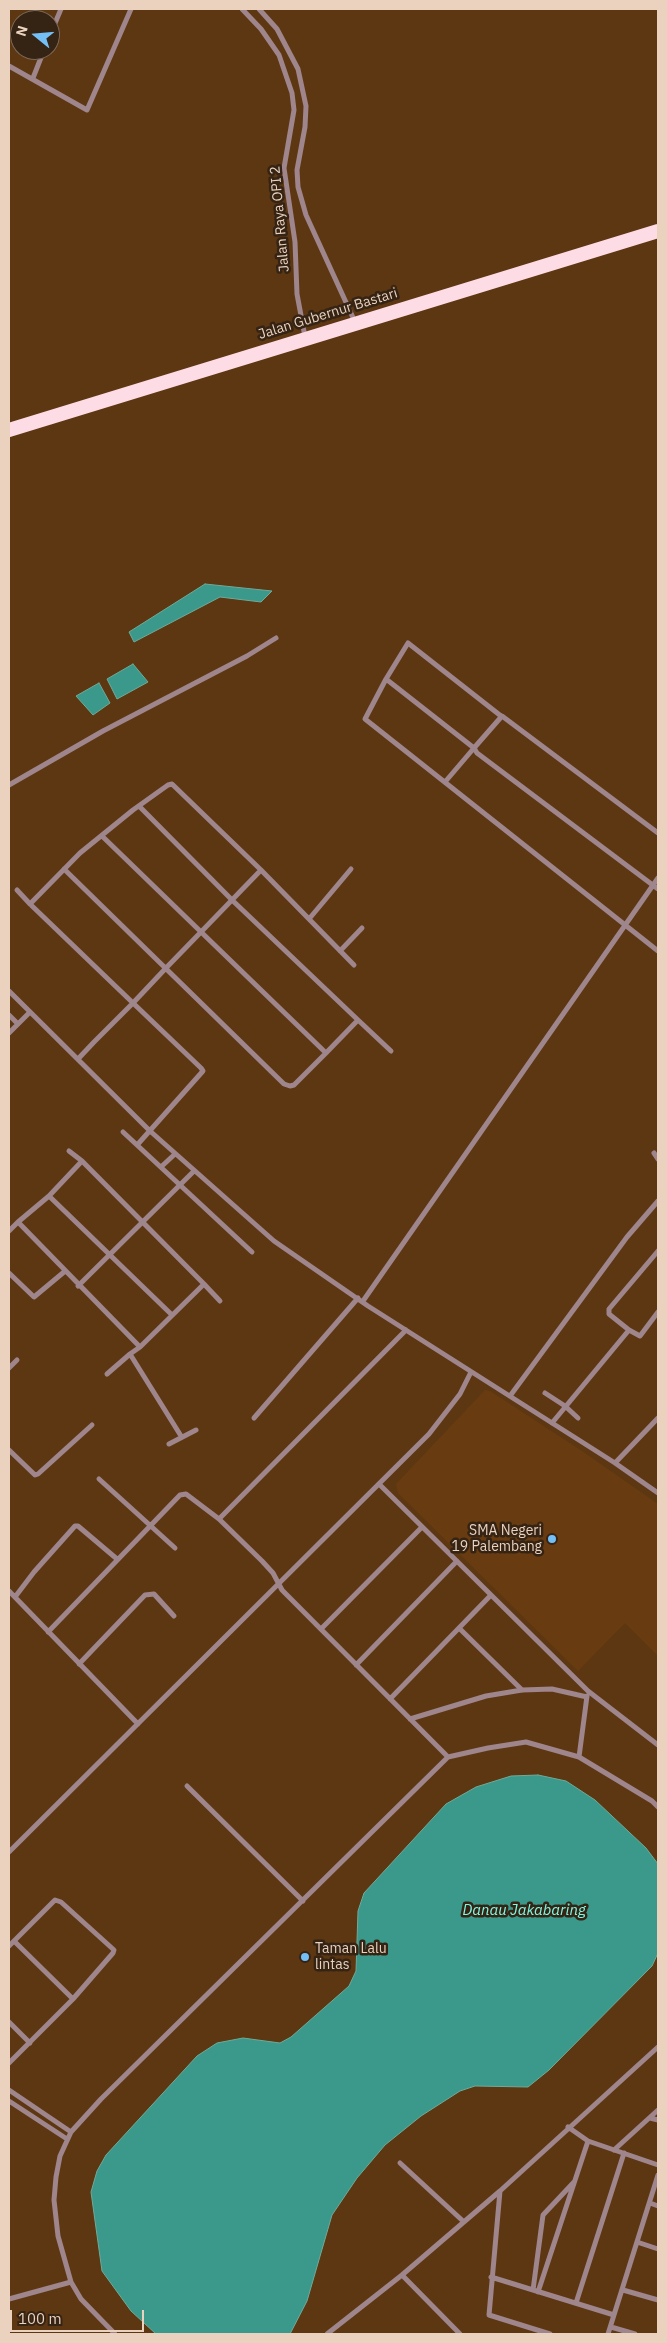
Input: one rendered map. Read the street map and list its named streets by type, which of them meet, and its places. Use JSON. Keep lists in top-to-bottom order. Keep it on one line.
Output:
{"streets":{"highway":["Jalan Gubernur Bastari"],"street":["Jalan Raya OPI 2"]},"crossings":[["Jalan Raya OPI 2","Jalan Gubernur Bastari"]],"water":["Danau Jakabaring"],"places":["SMA Negeri 19 Palembang","Taman Lalu lintas"],"scale_bar":"100 m","north":"left"}
